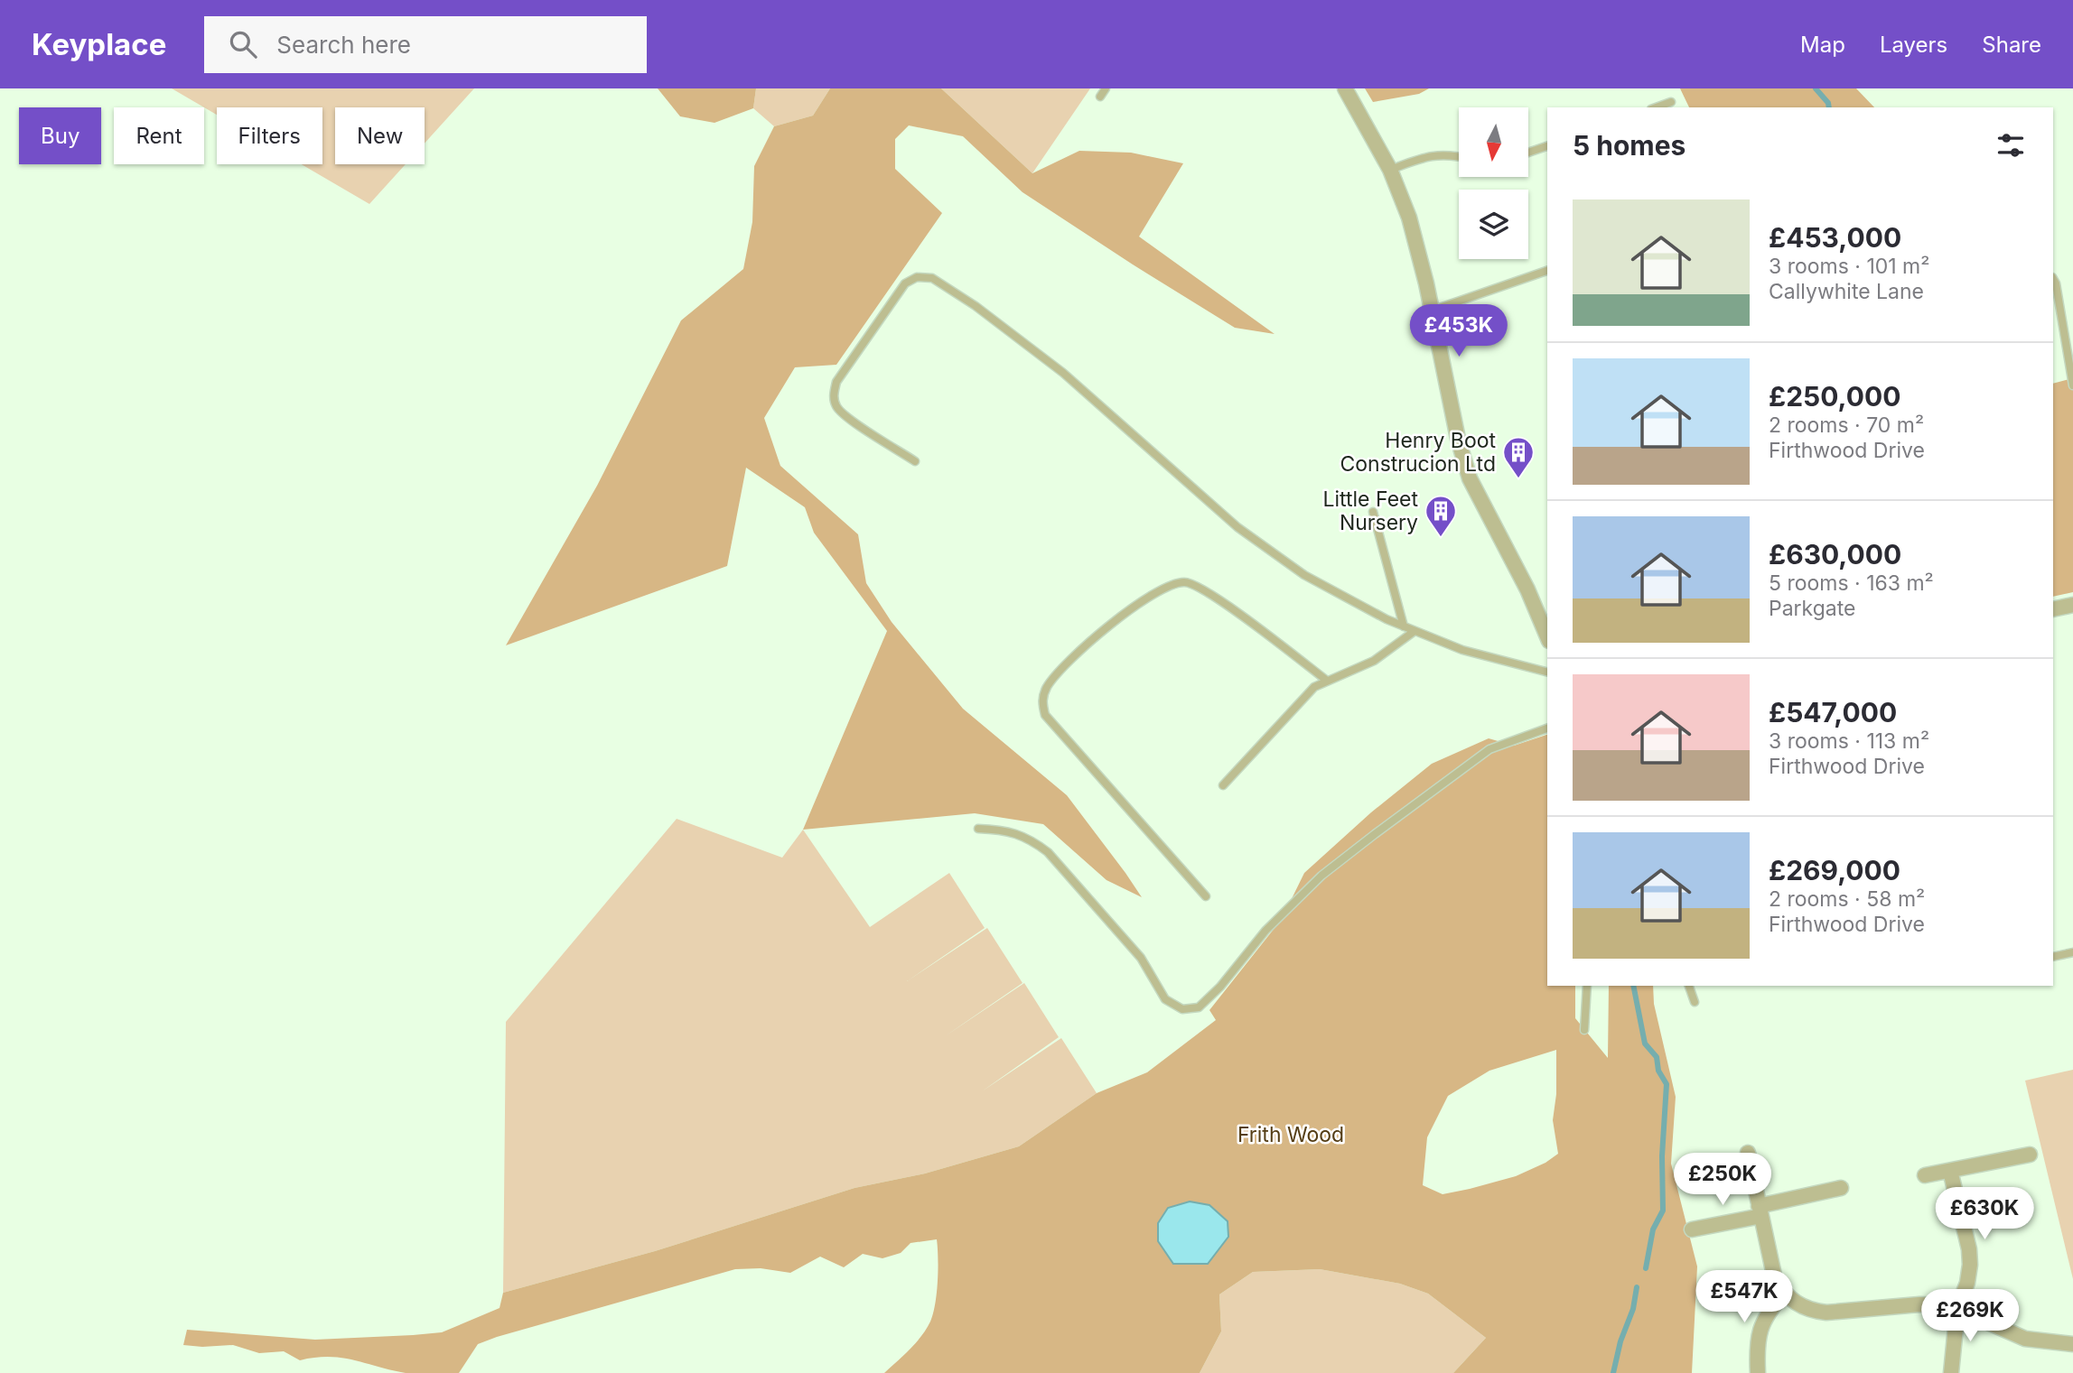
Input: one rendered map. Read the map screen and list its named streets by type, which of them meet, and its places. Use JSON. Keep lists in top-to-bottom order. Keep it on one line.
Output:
{"parks":["Frith Wood"],"places":{"building":["Henry Boot Construcion Ltd","Little Feet Nursery"]},"north":"bottom","page":{"header":"Keyplace","search":"Search here","nav":["Map","Layers","Share"],"chip":["Buy","Rent","Filters","New"],"heading":"5 homes","list":[{"name":"£453,000","note":"3 rooms · 101 m² · Callywhite Lane"},{"name":"£250,000","note":"2 rooms · 70 m² · Firthwood Drive"},{"name":"£630,000","note":"5 rooms · 163 m² · Parkgate"},{"name":"£547,000","note":"3 rooms · 113 m² · Firthwood Drive"},{"name":"£269,000","note":"2 rooms · 58 m² · Firthwood Drive"}],"price":["£453K","£250K","£630K","£547K","£269K"]}}
